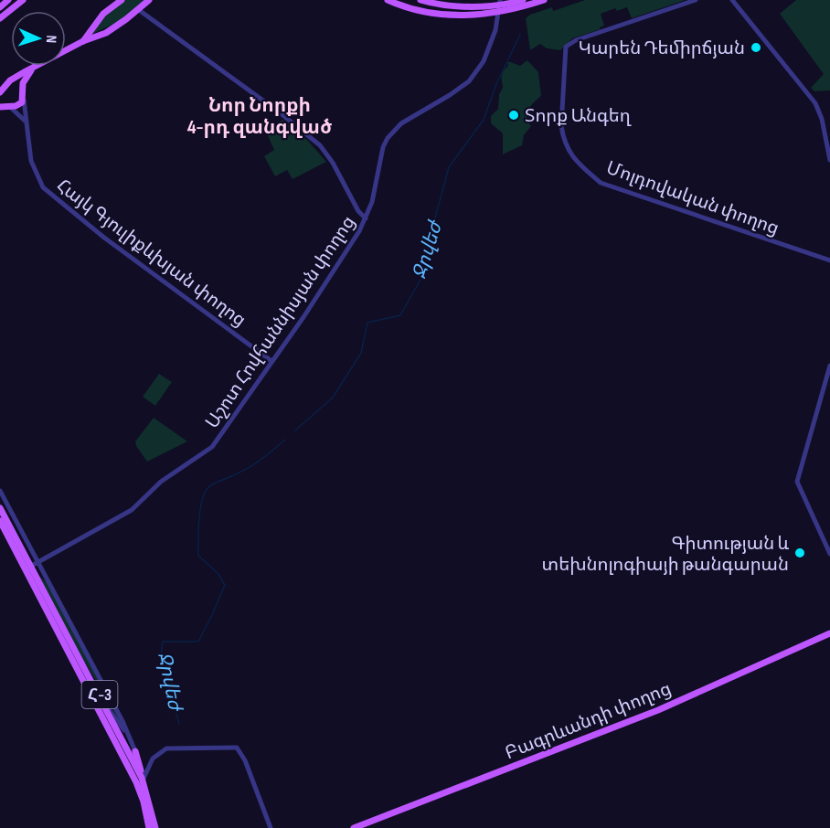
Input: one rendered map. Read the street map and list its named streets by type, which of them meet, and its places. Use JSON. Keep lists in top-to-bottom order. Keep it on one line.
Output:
{"streets":{"main road":["Հ-3","Բագրևանդի փողոց"],"street":["Մոլդովական փողոց","Հայկ Գյուլիքևխյան փողոց","Աշոտ Հովհաննիսյան փողոց"]},"crossings":[["Հայկ Գյուլիքևխյան փողոց","Աշոտ Հովհաննիսյան փողոց"],["Աշոտ Հովհաննիսյան փողոց","Հ-3"]],"districts":["Նոր Նորքի 4-րդ զանգված"],"water":["Ջրվեժ"],"places":["Կարեն Դեմիրճյան","Տորք Անգեղ","Գիտության և տեխնոլոգիայի թանգարան"],"north":"right"}
